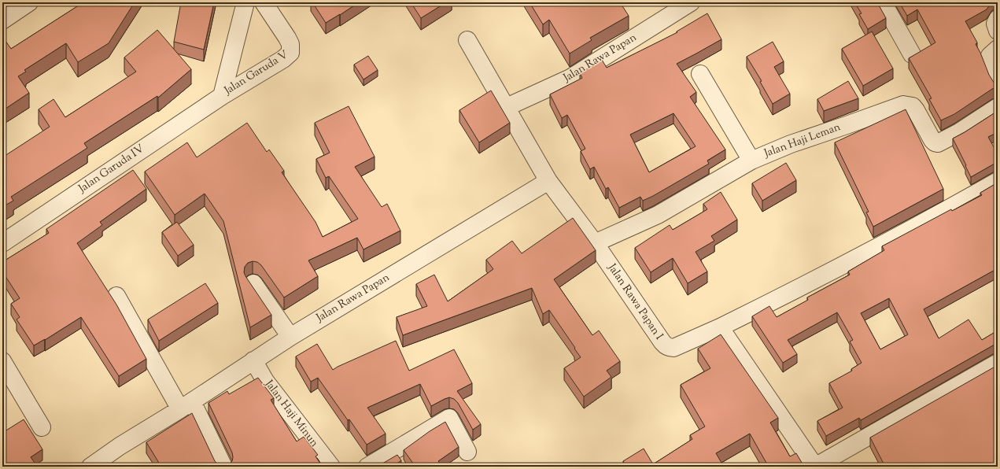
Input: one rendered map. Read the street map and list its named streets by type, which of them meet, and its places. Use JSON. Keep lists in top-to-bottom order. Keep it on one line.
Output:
{"streets":{"street":["Jalan Rawa Papan","Jalan Garuda V","Jalan Haji Leman","Jalan Garuda IV","Jalan Rawa Papan I","Jalan Haji Minun"]},"crossings":[["Jalan Rawa Papan","Jalan Rawa Papan I"],["Jalan Rawa Papan","Jalan Haji Minun"],["Jalan Garuda V","Jalan Garuda IV"],["Jalan Haji Leman","Jalan Rawa Papan I"]]}
